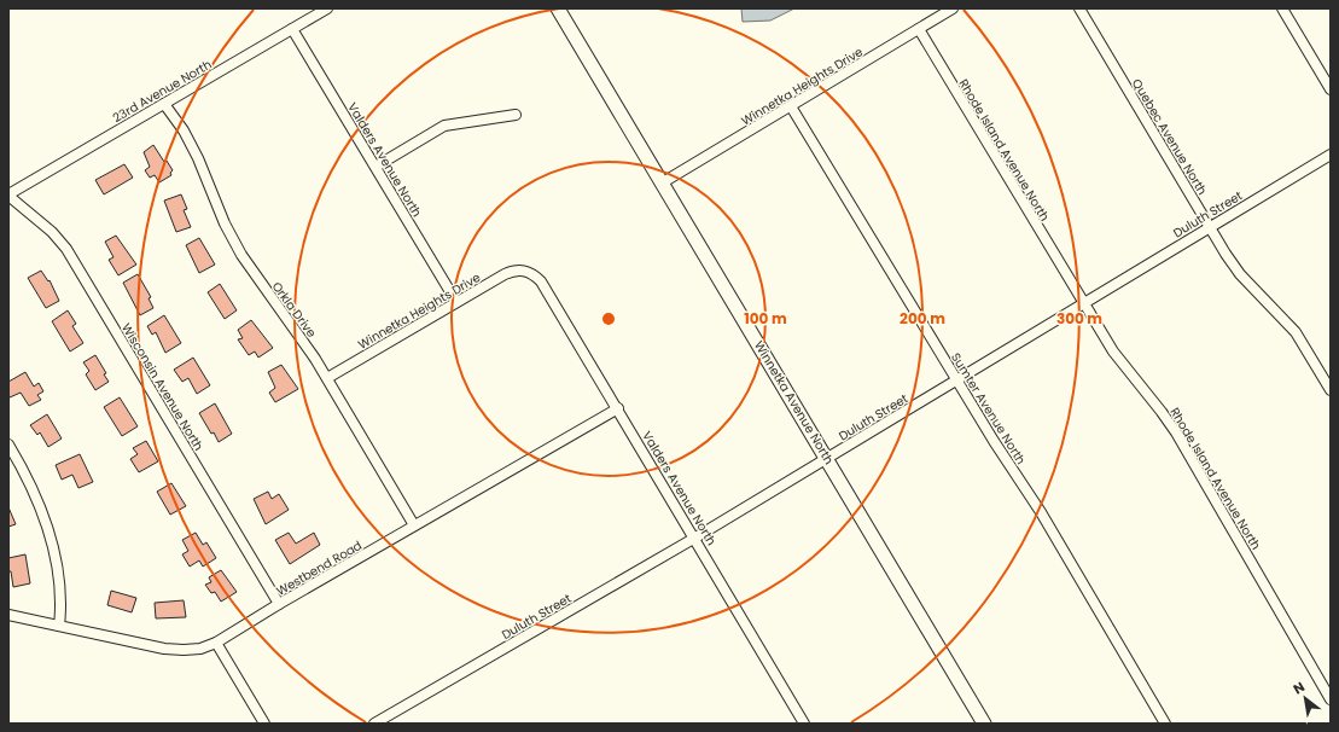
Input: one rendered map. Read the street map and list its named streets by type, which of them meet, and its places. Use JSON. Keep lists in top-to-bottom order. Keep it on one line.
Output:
{"streets":{"main road":["Winnetka Avenue North"],"street":["Winnetka Heights Drive","23rd Avenue North","Quebec Avenue North","Rhode Island Avenue North","Valders Avenue North","Duluth Street","Orkla Drive","Wisconsin Avenue North","Sumter Avenue North","Westbend Road"]},"crossings":[["Winnetka Heights Drive","Rhode Island Avenue North"],["Winnetka Heights Drive","Valders Avenue North"],["Winnetka Heights Drive","Orkla Drive"],["Winnetka Heights Drive","Winnetka Avenue North"],["Winnetka Heights Drive","Sumter Avenue North"],["23rd Avenue North","Valders Avenue North"],["23rd Avenue North","Orkla Drive"],["23rd Avenue North","Wisconsin Avenue North"],["Quebec Avenue North","Duluth Street"],["Rhode Island Avenue North","Duluth Street"],["Valders Avenue North","Duluth Street"],["Valders Avenue North","Westbend Road"],["Duluth Street","Winnetka Avenue North"],["Duluth Street","Sumter Avenue North"],["Orkla Drive","Westbend Road"],["Wisconsin Avenue North","Westbend Road"]],"north":"top left","rings":["100 m","200 m","300 m"]}
